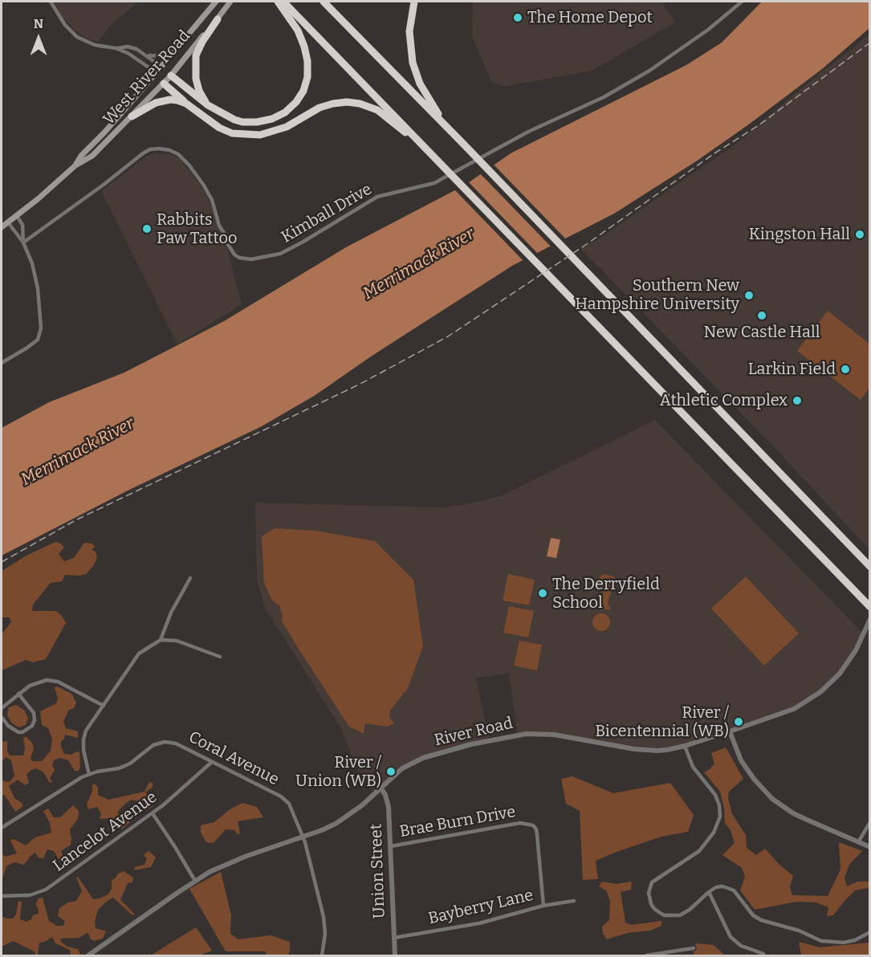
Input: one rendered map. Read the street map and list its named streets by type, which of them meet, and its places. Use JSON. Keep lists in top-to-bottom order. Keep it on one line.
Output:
{"streets":{"main road":["West River Road"],"street":["Kimball Drive","River Road","Coral Avenue","Brae Burn Drive","Lancelot Avenue","Union Street","Bayberry Lane"]},"crossings":[["River Road","Coral Avenue"],["River Road","Union Street"],["Coral Avenue","Lancelot Avenue"],["Brae Burn Drive","Union Street"],["Brae Burn Drive","Bayberry Lane"],["Union Street","Bayberry Lane"]],"water":["Merrimack River"],"places":["The Home Depot","Rabbits Paw Tattoo","Kingston Hall","Southern New Hampshire University","New Castle Hall","Larkin Field","Athletic Complex","The Derryfield School","River / Bicentennial (WB)","River / Union (WB)"],"north":"top"}
